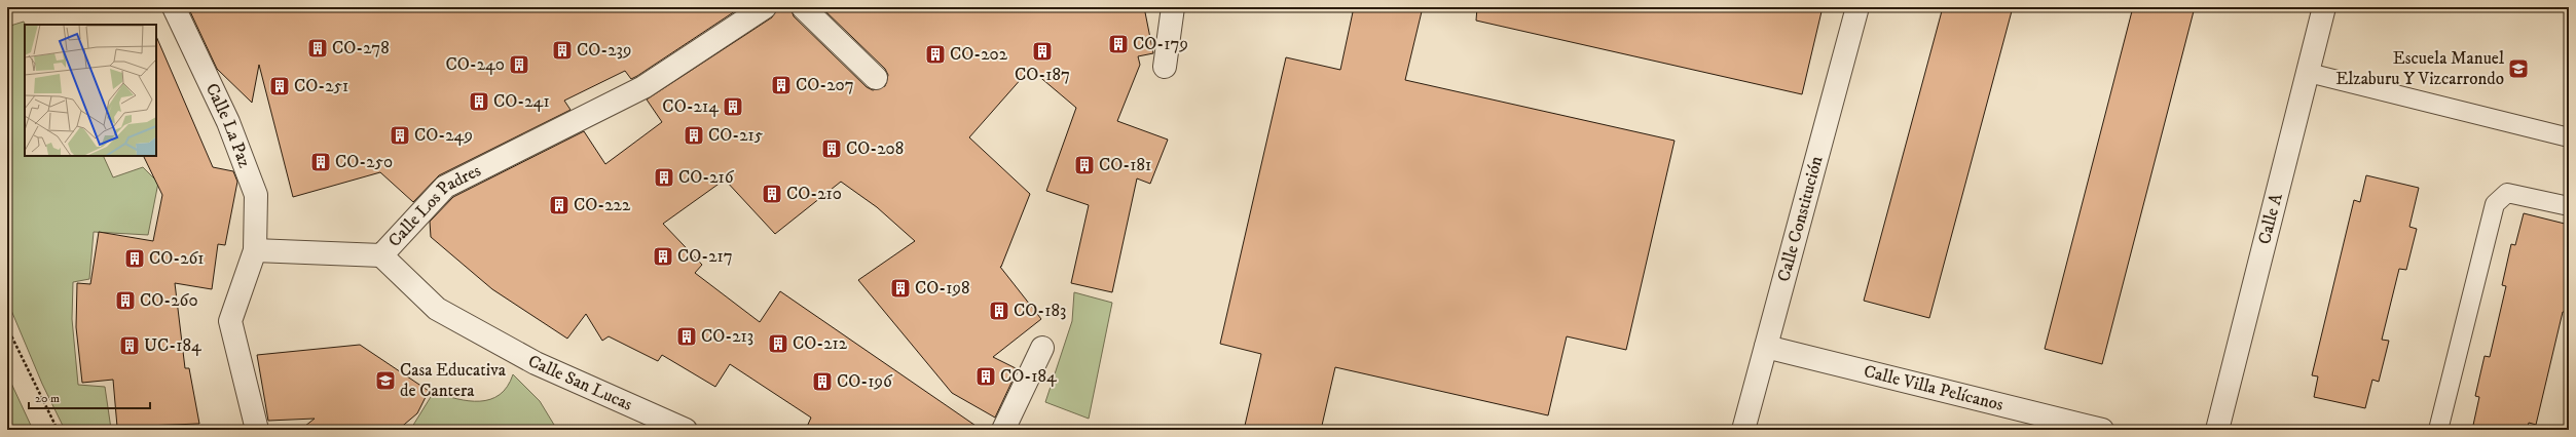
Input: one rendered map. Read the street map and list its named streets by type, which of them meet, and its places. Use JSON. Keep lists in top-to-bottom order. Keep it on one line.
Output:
{"streets":{"street":["Calle La Paz","Calle Los Padres","Calle Constitución","Calle A","Calle San Lucas","Calle Villa Pelícanos"]},"crossings":[["Calle La Paz","Calle Los Padres"],["Calle Los Padres","Calle San Lucas"],["Calle Constitución","Calle Villa Pelícanos"]],"places":{"building":["CO-179","CO-278","CO-239","CO-187","CO-202","CO-240","CO-207","CO-251","CO-241","CO-214","CO-249","CO-215","CO-208","CO-250","CO-181","CO-216","CO-210","CO-222","CO-217","CO-261","CO-198","CO-260","CO-183","CO-213","CO-212","UC-184","CO-184","CO-196"],"school or university":["Escuela Manuel Elzaburu Y Vizcarrondo","Casa Educativa de Cantera"]},"scale_bar":"20 m"}
